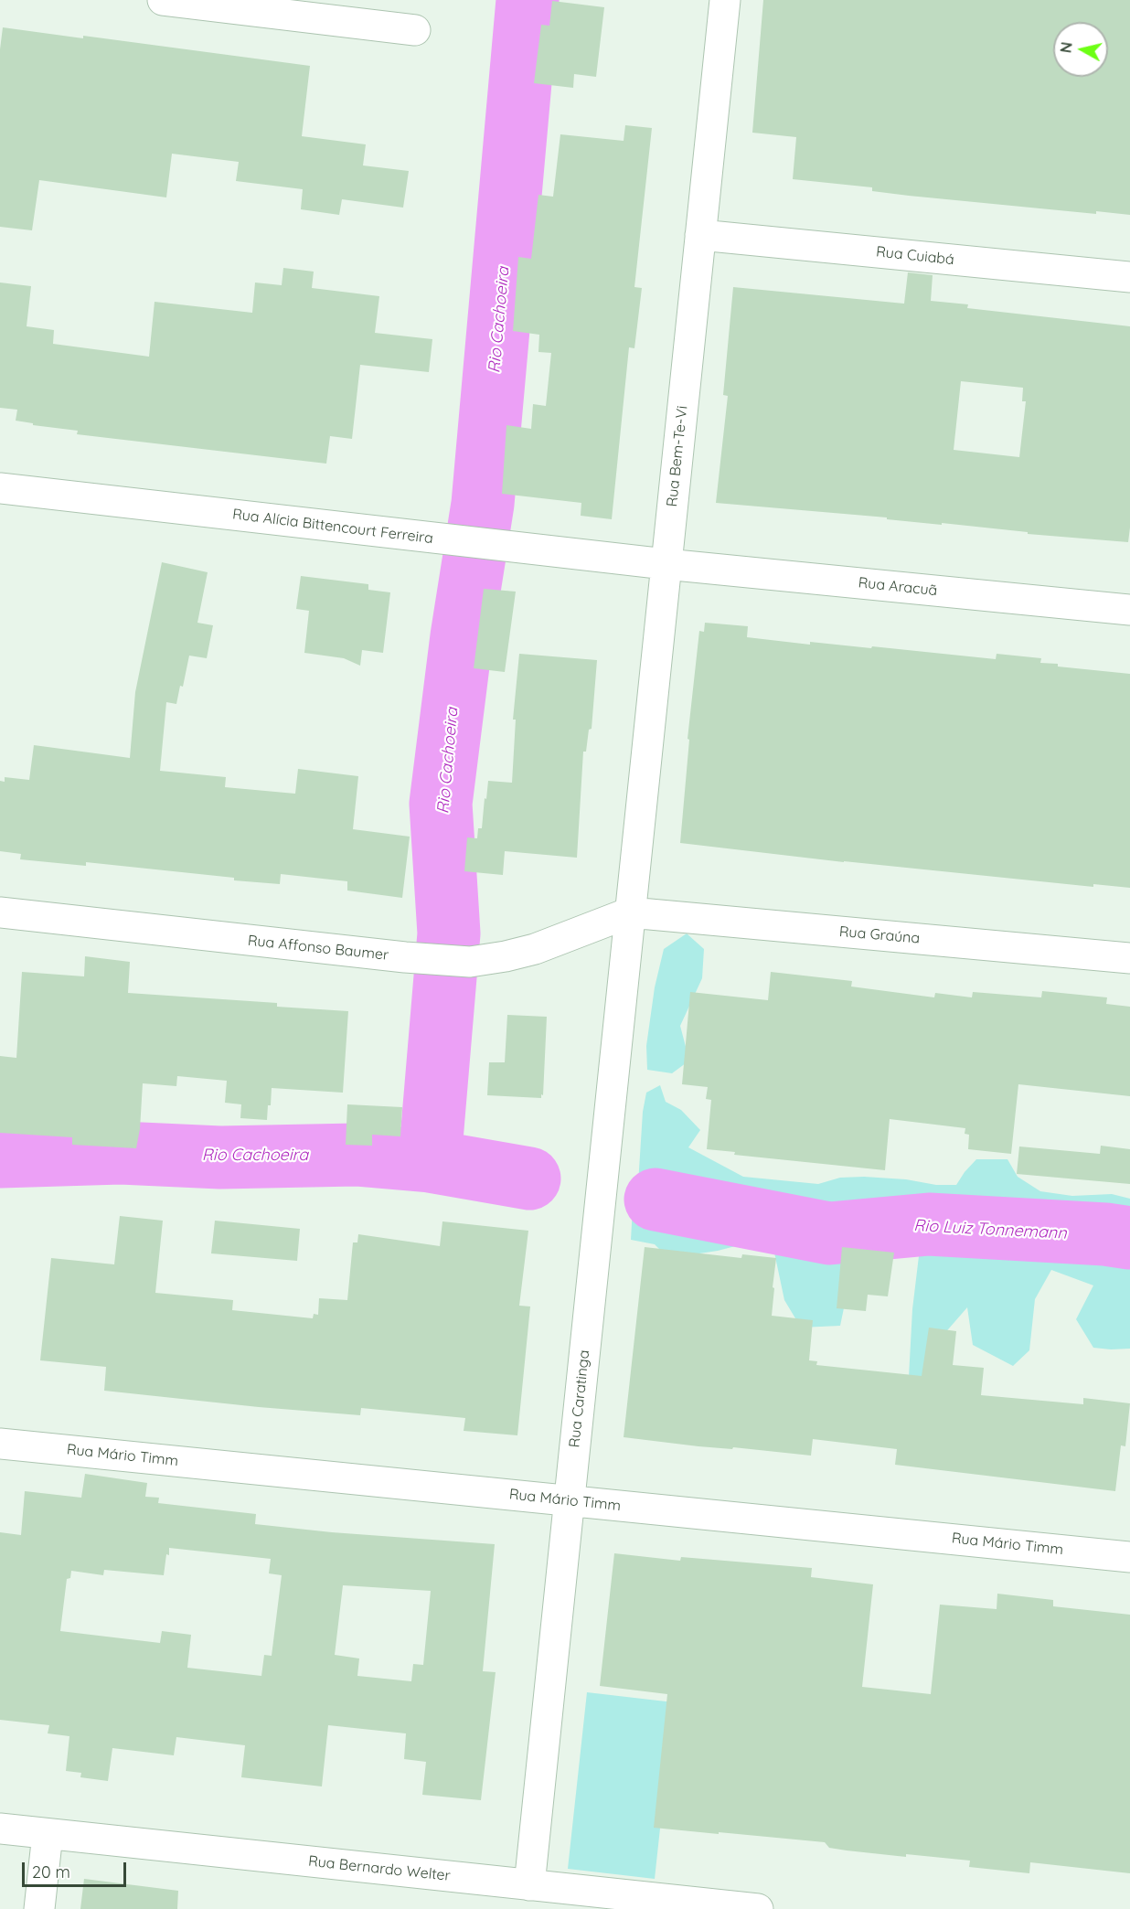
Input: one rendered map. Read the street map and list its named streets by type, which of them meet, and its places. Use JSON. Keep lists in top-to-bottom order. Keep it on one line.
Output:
{"streets":{"street":["Rua Cuiabá","Rua Bem-Te-Vi","Rua Alícia Bittencourt Ferreira","Rua Aracuã","Rua Graúna","Rua Affonso Baumer","Rua Caratinga","Rua Mário Timm","Rua Bernardo Welter"]},"crossings":[["Rua Cuiabá","Rua Bem-Te-Vi"],["Rua Bem-Te-Vi","Rua Alícia Bittencourt Ferreira"],["Rua Bem-Te-Vi","Rua Aracuã"],["Rua Bem-Te-Vi","Rua Graúna"],["Rua Bem-Te-Vi","Rua Affonso Baumer"],["Rua Bem-Te-Vi","Rua Caratinga"],["Rua Alícia Bittencourt Ferreira","Rua Aracuã"],["Rua Graúna","Rua Affonso Baumer"],["Rua Graúna","Rua Caratinga"],["Rua Affonso Baumer","Rua Caratinga"],["Rua Caratinga","Rua Mário Timm"],["Rua Caratinga","Rua Bernardo Welter"]],"water":["Rio Cachoeira","Rio Luiz Tonnemann"],"scale_bar":"20 m","north":"left"}
